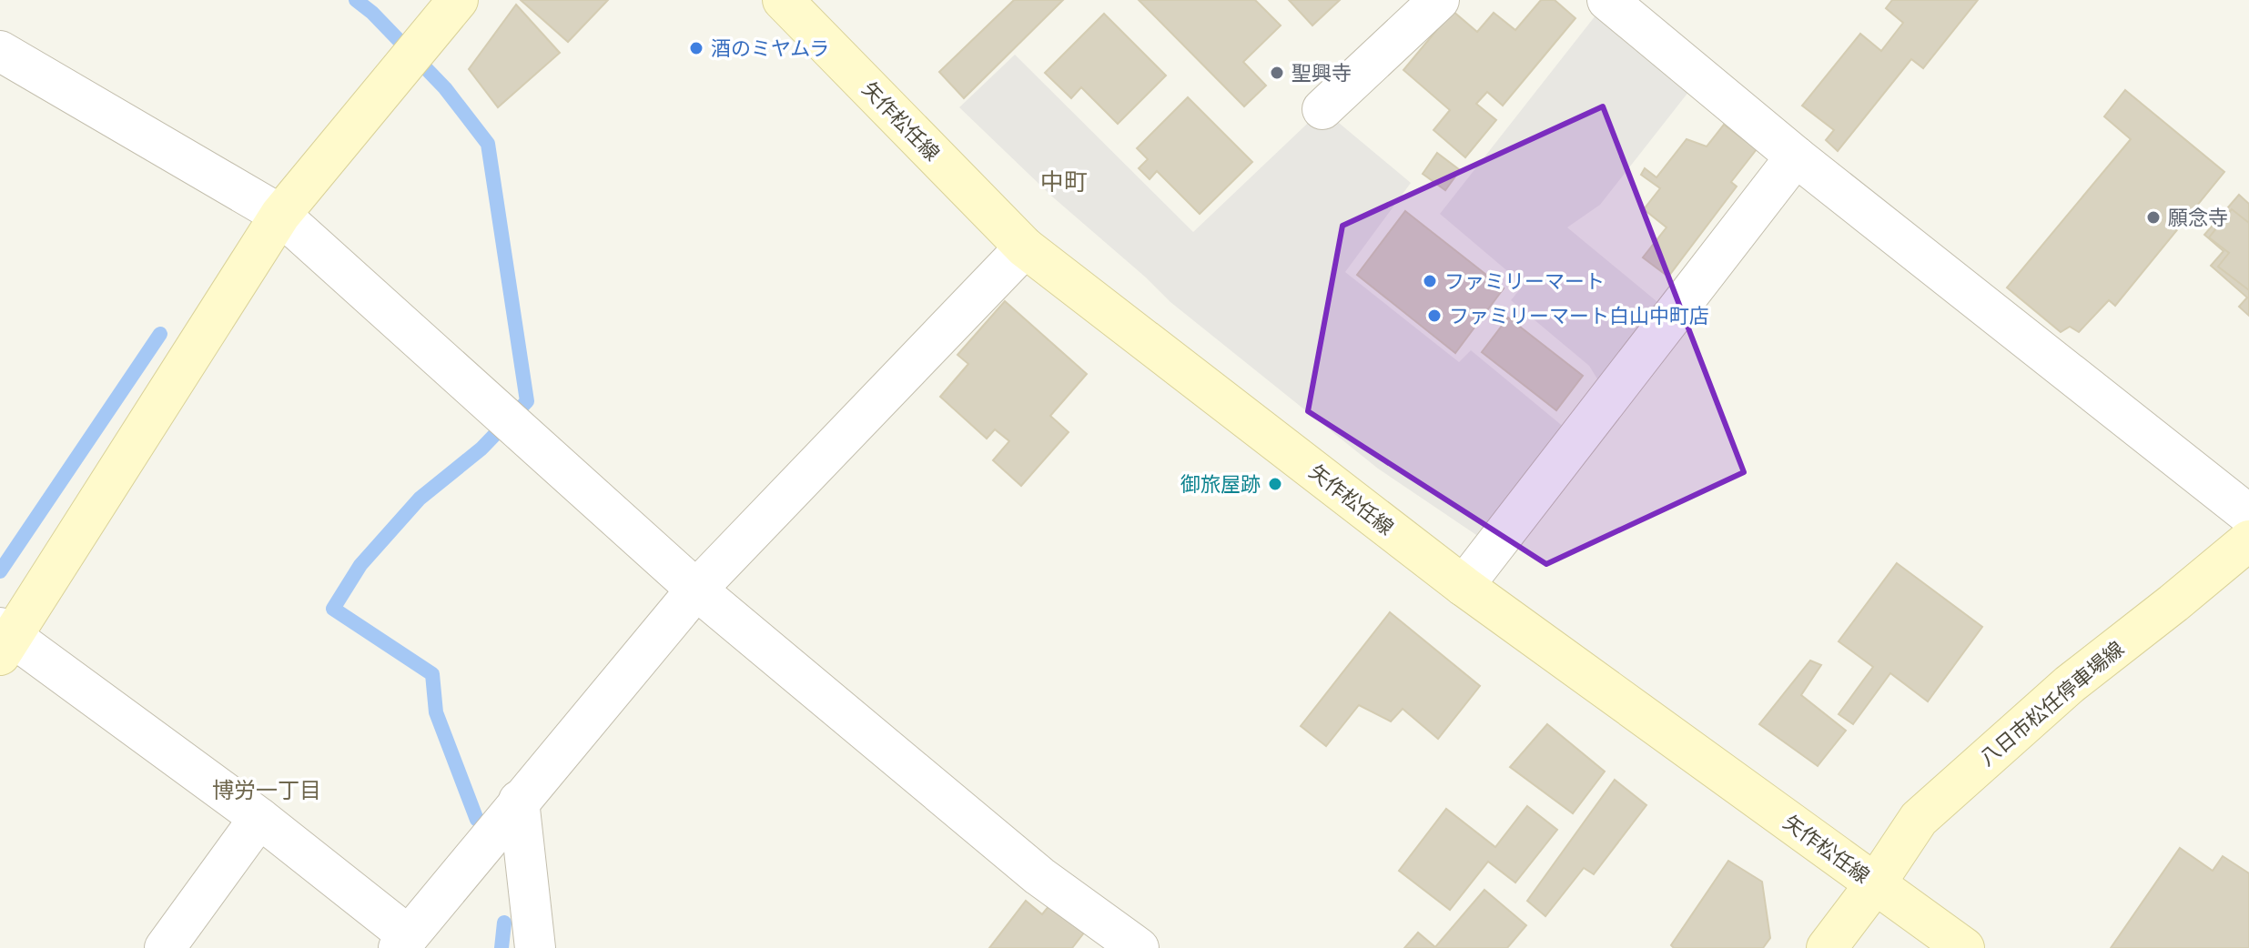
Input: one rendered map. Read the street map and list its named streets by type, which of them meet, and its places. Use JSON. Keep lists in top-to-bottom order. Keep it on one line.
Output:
{"streets":{"main road":["矢作松任線","八日市松任停車場線"]},"crossings":[["矢作松任線","八日市松任停車場線"]],"districts":["中町","博労一丁目"],"places":["酒のミヤムラ","聖興寺","願念寺","ファミリーマート","ファミリーマート白山中町店","御旅屋跡"]}
